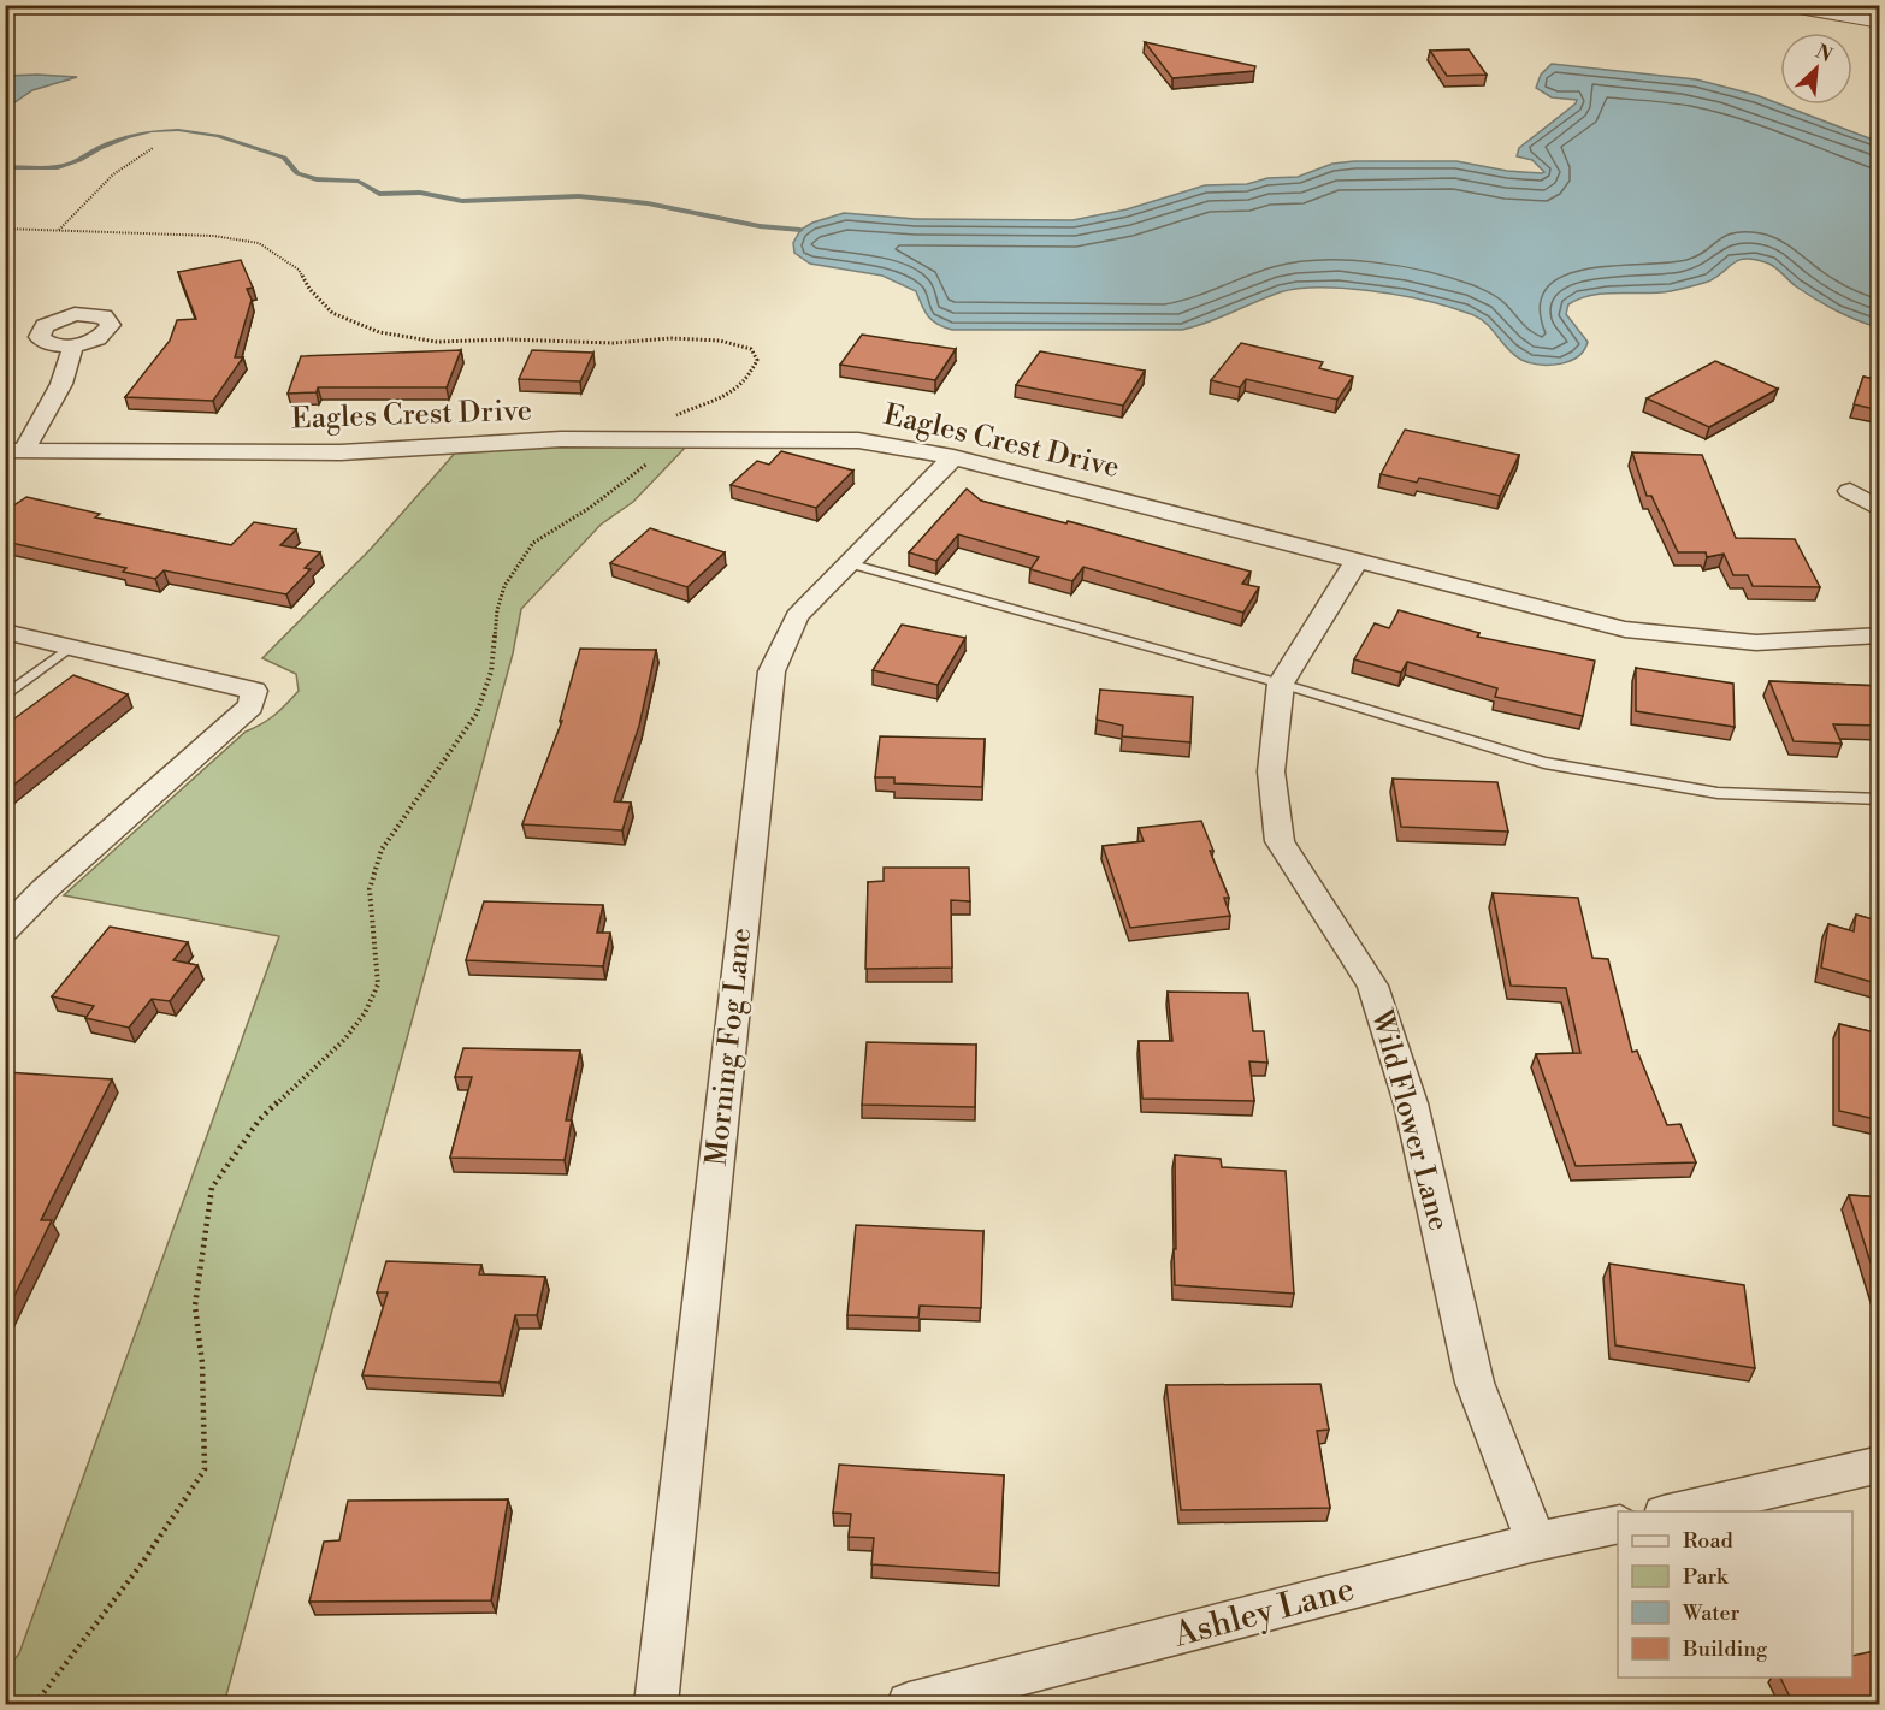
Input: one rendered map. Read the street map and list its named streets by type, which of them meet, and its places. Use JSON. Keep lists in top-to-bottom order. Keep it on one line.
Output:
{"streets":{"street":["Eagles Crest Drive","Morning Fog Lane","Wild Flower Lane","Ashley Lane"]},"crossings":[["Eagles Crest Drive","Morning Fog Lane"],["Eagles Crest Drive","Wild Flower Lane"],["Wild Flower Lane","Ashley Lane"]],"legend":["Road","Park","Water","Building"],"north":"top right"}
